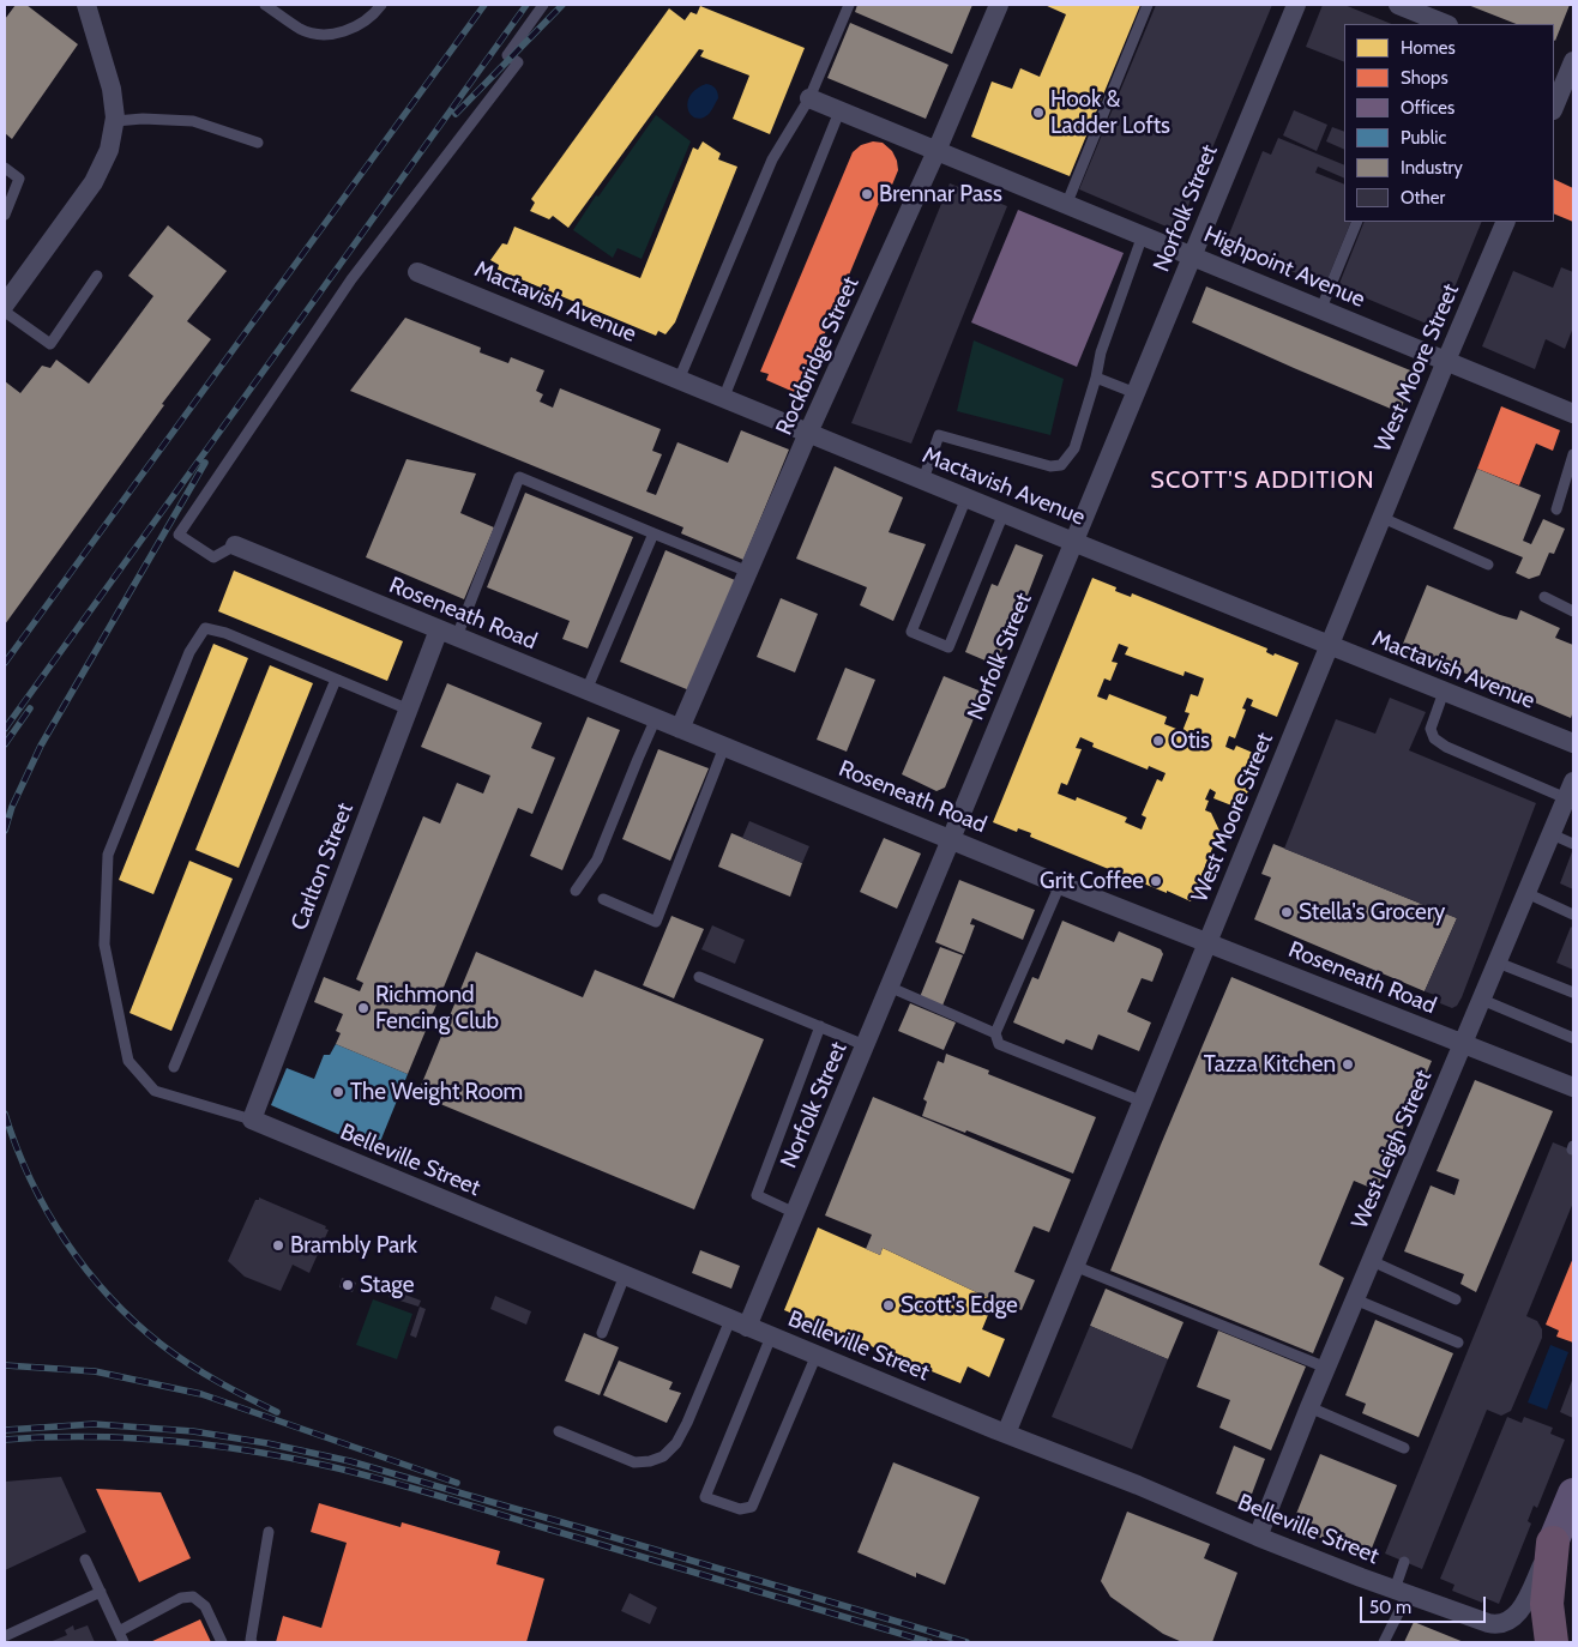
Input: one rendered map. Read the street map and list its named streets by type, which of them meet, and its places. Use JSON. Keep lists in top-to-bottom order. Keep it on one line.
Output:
{"streets":{"street":["Norfolk Street","Highpoint Avenue","Mactavish Avenue","Rockbridge Street","West Moore Street","Roseneath Road","Carlton Street","West Leigh Street","Belleville Street"]},"crossings":[["Norfolk Street","Highpoint Avenue"],["Norfolk Street","Mactavish Avenue"],["Norfolk Street","Roseneath Road"],["Norfolk Street","Belleville Street"],["Highpoint Avenue","Rockbridge Street"],["Highpoint Avenue","West Moore Street"],["Mactavish Avenue","Rockbridge Street"],["Mactavish Avenue","West Moore Street"],["Rockbridge Street","Roseneath Road"],["West Moore Street","Roseneath Road"],["West Moore Street","Belleville Street"],["Roseneath Road","Carlton Street"],["Roseneath Road","West Leigh Street"],["Carlton Street","Belleville Street"],["West Leigh Street","Belleville Street"]],"districts":["SCOTT'S ADDITION"],"places":["Hook & Ladder Lofts","Brennar Pass","Otis","Grit Coffee","Stella's Grocery","Richmond Fencing Club","Tazza Kitchen","The Weight Room","Brambly Park","Stage","Scott's Edge"],"legend":["Homes","Shops","Offices","Public","Industry","Other"],"scale_bar":"50 m"}
